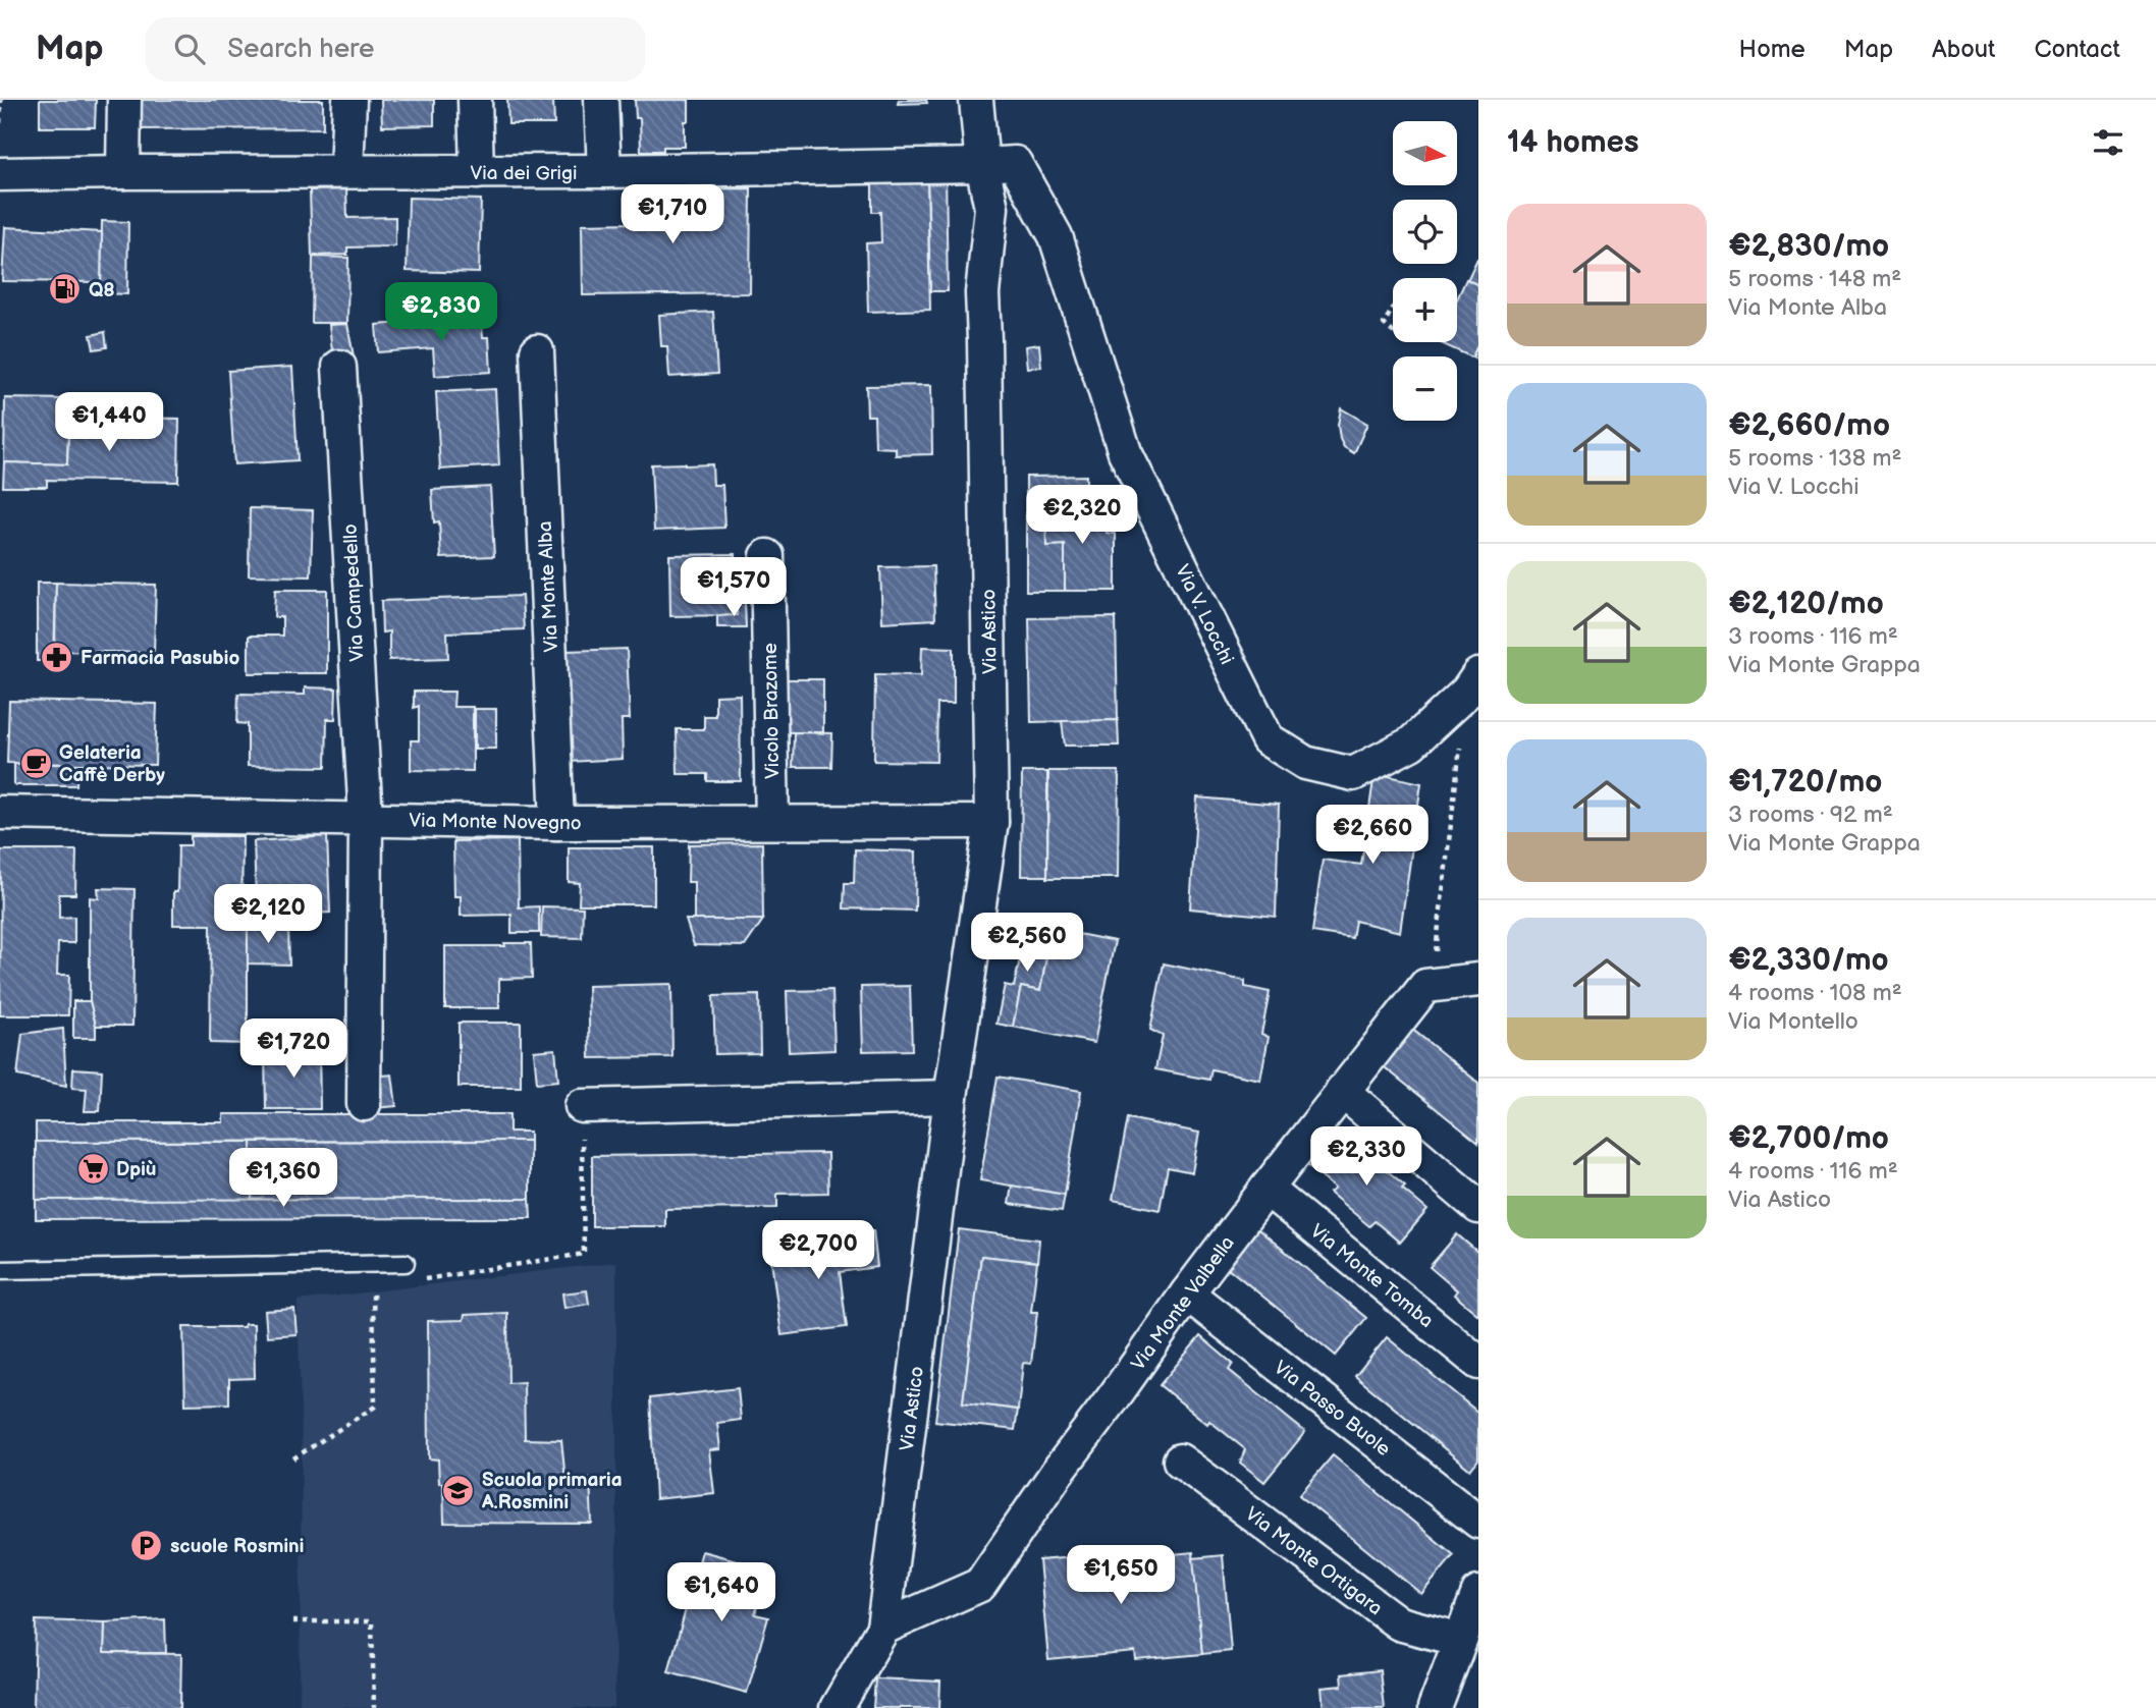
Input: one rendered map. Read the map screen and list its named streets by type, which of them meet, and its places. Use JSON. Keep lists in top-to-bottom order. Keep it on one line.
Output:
{"streets":{"street":["Via dei Grigi","Via Monte Alba","Via Campedello","Via V. Locchi","Via Astico","Vicolo Brazome","Via Monte Novegno","Via Monte Tomba","Via Monte Valbella","Via Passo Buole","Via Monte Ortigara"]},"crossings":[["Via dei Grigi","Via V. Locchi"],["Via dei Grigi","Via Astico"],["Via Monte Alba","Via Monte Novegno"],["Via Campedello","Via Monte Novegno"],["Via V. Locchi","Via Astico"],["Via Astico","Via Monte Novegno"],["Via Astico","Via Monte Valbella"],["Vicolo Brazome","Via Monte Novegno"],["Via Monte Tomba","Via Monte Valbella"],["Via Monte Valbella","Via Passo Buole"]],"places":{"fuel station":["Q8"],"pharmacy":["Farmacia Pasubio"],"cafe":["Gelateria Caffè Derby"],"supermarket":["Dpiù"],"school or university":["Scuola primaria A.Rosmini"],"parking":["scuole Rosmini"]},"north":"right","page":{"header":"Map","search":"Search here","nav":["Home","Map","About","Contact"],"heading":"14 homes","map_buttons":["+","−"],"price":["€1,710","€2,830","€1,440","€2,320","€1,570","€2,660","€2,120","€2,560","€1,720","€2,330","€1,360","€2,700","€1,650","€1,640"],"list":[{"name":"€2,830/mo","note":"5 rooms · 148 m² · Via Monte Alba"},{"name":"€2,660/mo","note":"5 rooms · 138 m² · Via V. Locchi"},{"name":"€2,120/mo","note":"3 rooms · 116 m² · Via Monte Grappa"},{"name":"€1,720/mo","note":"3 rooms · 92 m² · Via Monte Grappa"},{"name":"€2,330/mo","note":"4 rooms · 108 m² · Via Montello"},{"name":"€2,700/mo","note":"4 rooms · 116 m² · Via Astico"}]}}
